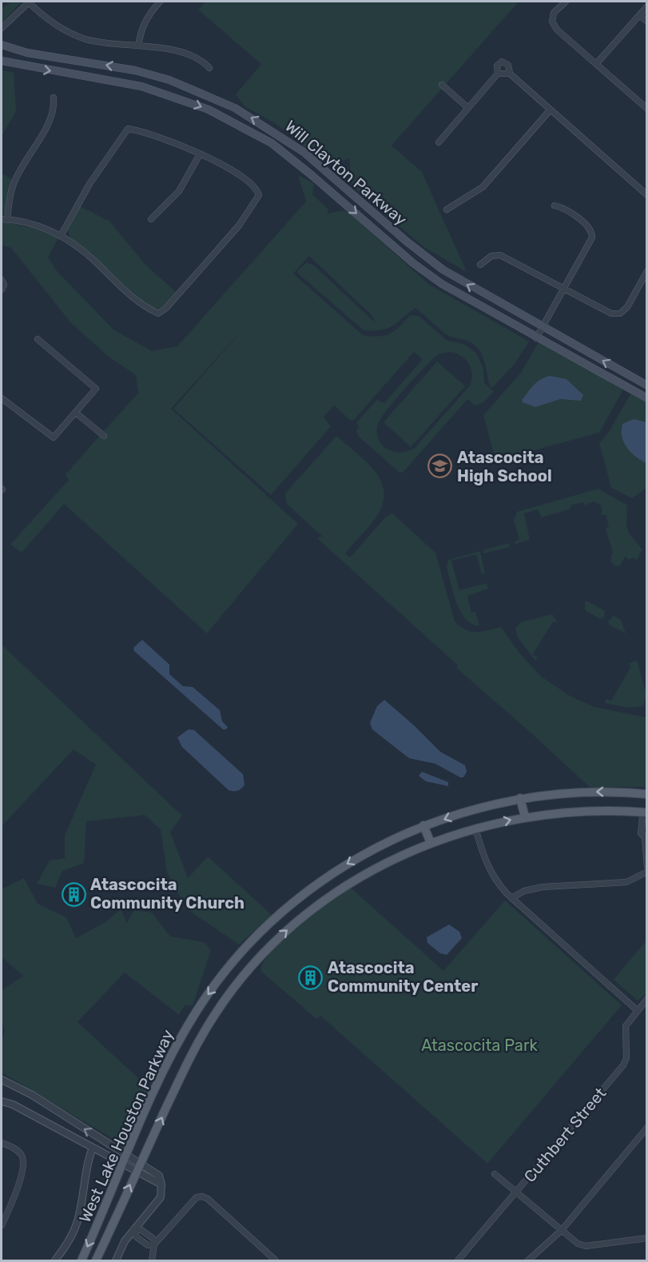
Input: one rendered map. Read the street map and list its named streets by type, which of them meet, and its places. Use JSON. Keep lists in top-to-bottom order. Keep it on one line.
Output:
{"streets":{"main road":["Will Clayton Parkway","West Lake Houston Parkway"],"street":["Cuthbert Street"]},"parks":["Atascocita Park"],"places":{"school or university":["Atascocita High School"],"building":["Atascocita Community Church","Atascocita Community Center"]}}
